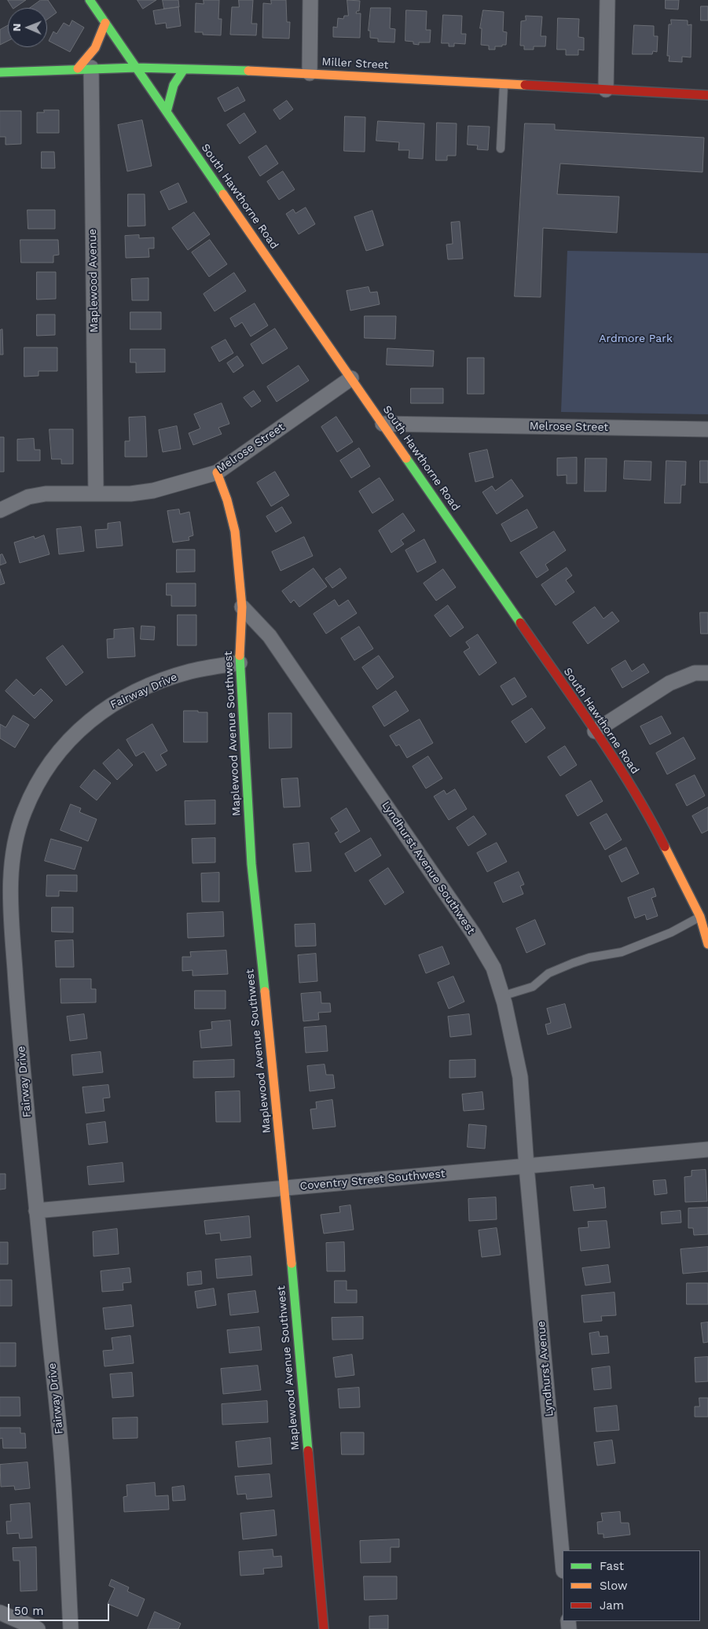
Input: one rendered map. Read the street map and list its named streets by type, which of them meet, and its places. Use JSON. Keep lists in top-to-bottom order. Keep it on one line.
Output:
{"streets":{"main road":["Miller Street","South Hawthorne Road","Maplewood Avenue Southwest"],"street":["Maplewood Avenue","Melrose Street","Fairway Drive","Lyndhurst Avenue Southwest","Coventry Street Southwest","Lyndhurst Avenue"]},"crossings":[["Miller Street","South Hawthorne Road"],["Miller Street","Maplewood Avenue"],["South Hawthorne Road","Melrose Street"],["Maplewood Avenue","Melrose Street"],["Melrose Street","Maplewood Avenue Southwest"],["Fairway Drive","Maplewood Avenue Southwest"],["Fairway Drive","Coventry Street Southwest"],["Maplewood Avenue Southwest","Lyndhurst Avenue Southwest"],["Maplewood Avenue Southwest","Coventry Street Southwest"],["Lyndhurst Avenue Southwest","Coventry Street Southwest"],["Lyndhurst Avenue Southwest","Lyndhurst Avenue"],["Coventry Street Southwest","Lyndhurst Avenue"]],"parks":["Ardmore Park"],"legend":["Fast","Slow","Jam"],"scale_bar":"50 m","north":"left"}
